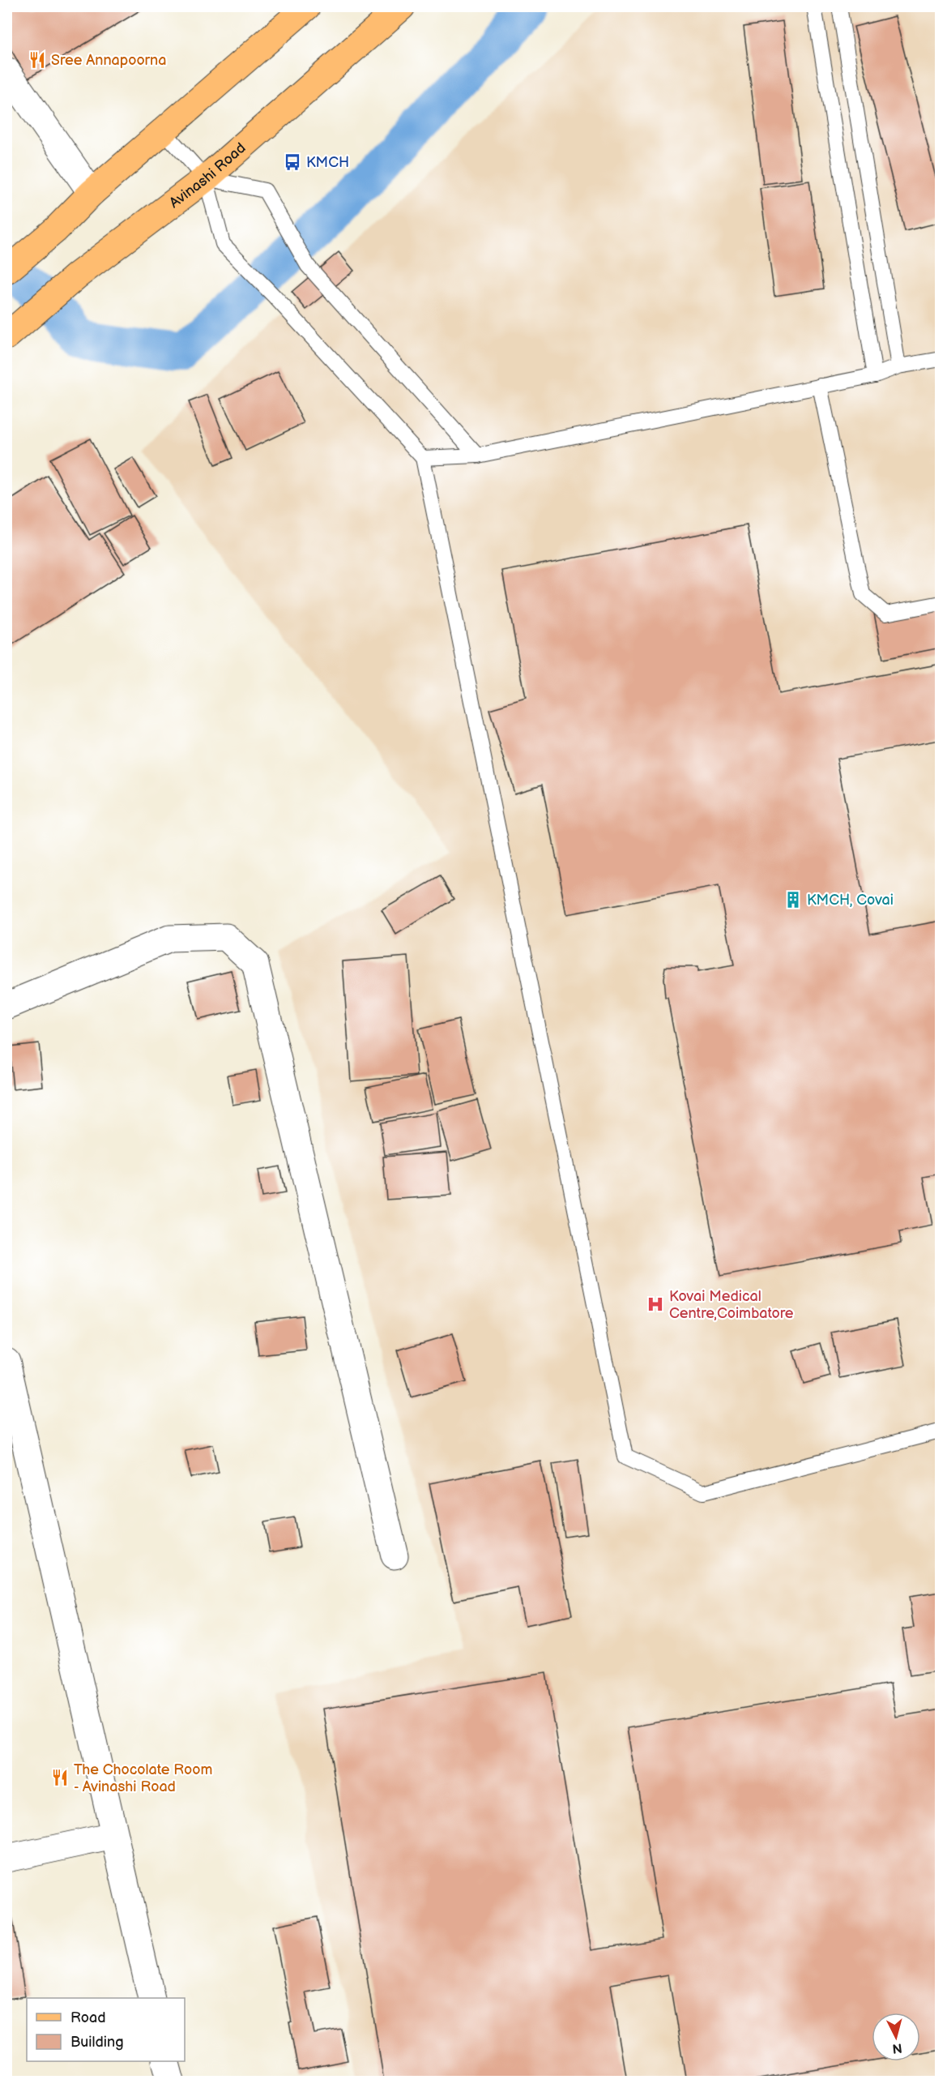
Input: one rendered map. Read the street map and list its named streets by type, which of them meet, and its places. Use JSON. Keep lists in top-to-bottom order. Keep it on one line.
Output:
{"streets":{"main road":["Avinashi Road"]},"places":{"restaurant":["Sree Annapoorna","The Chocolate Room - Avinashi Road"],"bus stop":["KMCH"],"building":["KMCH, Covai"],"hospital":["Kovai Medical Centre,Coimbatore"]},"legend":["Road","Building"],"north":"bottom"}
